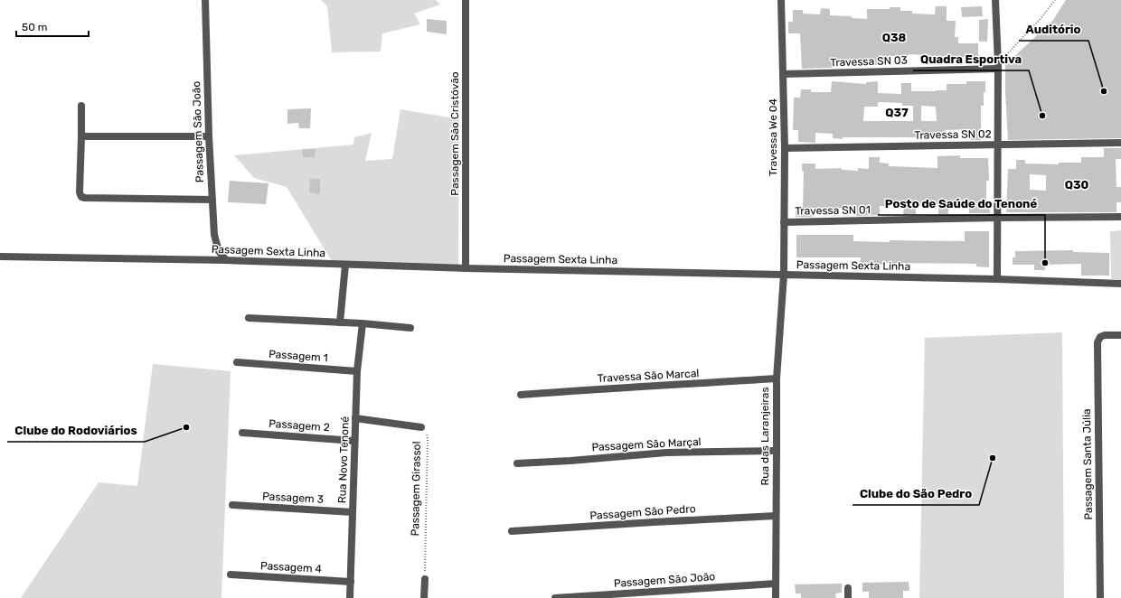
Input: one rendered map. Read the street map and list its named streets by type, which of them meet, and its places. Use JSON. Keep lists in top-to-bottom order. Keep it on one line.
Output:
{"streets":{"street":["Travessa SN 03","Passagem São João","Passagem São Cristóvão","Travessa SN 02","Travessa We 04","Travessa SN 01","Passagem Sexta Linha","Passagem 1","Travessa São Marcal","Passagem 2","Rua das Laranjeiras","Passagem São Marçal","Rua Novo Tenoné","Passagem Santa Júlia","Passagem Girassol","Passagem 3","Passagem São Pedro","Passagem 4"]},"crossings":[["Travessa SN 03","Travessa We 04"],["Passagem São João","Passagem Sexta Linha"],["Passagem São João","Rua das Laranjeiras"],["Passagem São Cristóvão","Passagem Sexta Linha"],["Travessa SN 02","Travessa We 04"],["Travessa We 04","Travessa SN 01"],["Travessa We 04","Passagem Sexta Linha"],["Travessa We 04","Rua das Laranjeiras"],["Passagem Sexta Linha","Rua das Laranjeiras"],["Passagem 1","Rua Novo Tenoné"],["Travessa São Marcal","Rua das Laranjeiras"],["Passagem 2","Rua Novo Tenoné"],["Rua das Laranjeiras","Passagem São Marçal"],["Rua das Laranjeiras","Passagem São Pedro"],["Rua Novo Tenoné","Passagem Girassol"],["Rua Novo Tenoné","Passagem 3"],["Rua Novo Tenoné","Passagem 4"]],"districts":["Q38","Q37","Q30"],"places":["Auditório","Quadra Esportiva","Posto de Saúde do Tenoné","Clube do Rodoviários","Clube do São Pedro"],"scale_bar":"50 m"}
